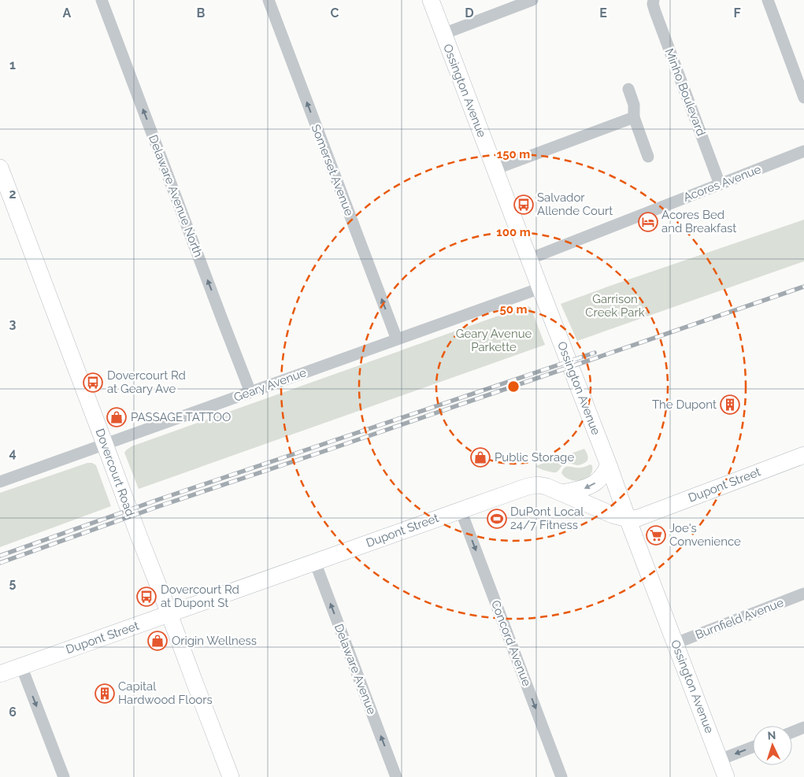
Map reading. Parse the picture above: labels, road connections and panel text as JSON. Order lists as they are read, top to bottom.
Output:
{
  "streets": {
    "street": [
      "Ossington Avenue",
      "Minho Boulevard",
      "Somerset Avenue",
      "Acores Avenue",
      "Delaware Avenue North",
      "Geary Avenue",
      "Dovercourt Road",
      "Dupont Street",
      "Burnfield Avenue",
      "Concord Avenue",
      "Delaware Avenue"
    ]
  },
  "crossings": [
    ["Ossington Avenue", "Acores Avenue"],
    ["Ossington Avenue", "Geary Avenue"],
    ["Ossington Avenue", "Dupont Street"],
    ["Ossington Avenue", "Burnfield Avenue"],
    ["Minho Boulevard", "Acores Avenue"],
    ["Somerset Avenue", "Geary Avenue"],
    ["Delaware Avenue North", "Geary Avenue"],
    ["Geary Avenue", "Dovercourt Road"],
    ["Dovercourt Road", "Dupont Street"],
    ["Dupont Street", "Concord Avenue"],
    ["Dupont Street", "Delaware Avenue"]
  ],
  "one_way": [
    "Somerset Avenue",
    "Delaware Avenue North",
    "Concord Avenue",
    "Delaware Avenue"
  ],
  "parks": ["Garrison Creek Park", "Geary Avenue Parkette"],
  "places": {
    "bus stop": ["Salvador Allende Court", "Dovercourt Rd at Geary Ave", "Dovercourt Rd at Dupont St"],
    "hotel": ["Acores Bed and Breakfast"],
    "building": ["The Dupont", "Capital Hardwood Floors"],
    "shop": ["PASSAGE TATTOO", "Public Storage", "Origin Wellness"],
    "sports": ["DuPont Local 24/7 Fitness"],
    "supermarket": ["Joe's Convenience"]
  },
  "north": "top",
  "grid": {
    "columns": [
      "A",
      "B",
      "C",
      "D",
      "E",
      "F"
    ],
    "rows": [
      "1",
      "2",
      "3",
      "4",
      "5",
      "6"
    ]
  },
  "rings": ["150 m", "100 m", "50 m"]
}
